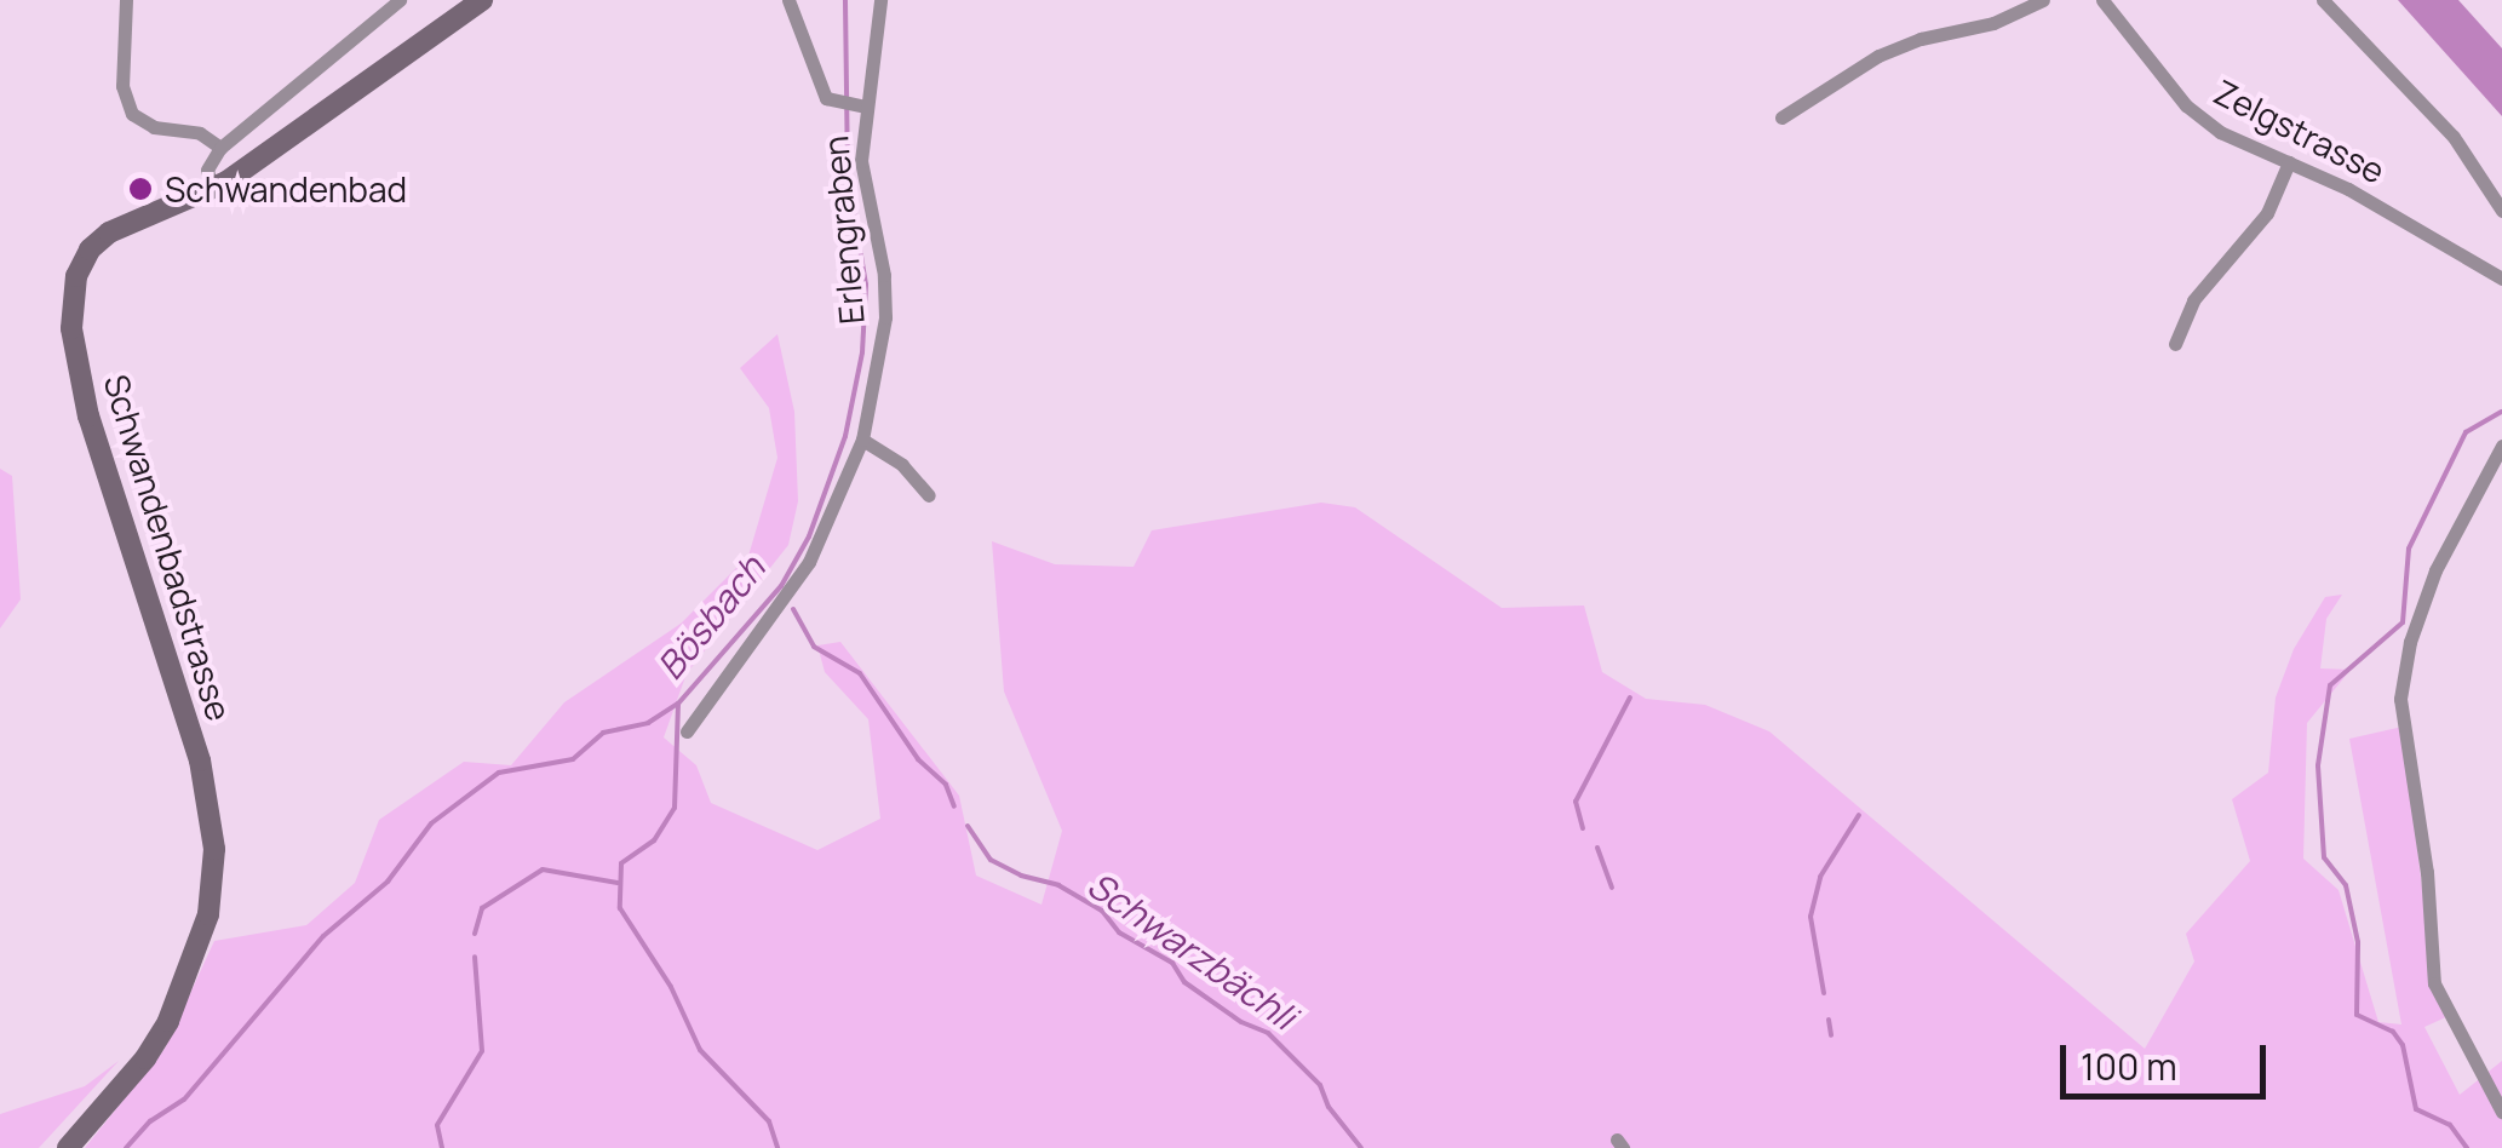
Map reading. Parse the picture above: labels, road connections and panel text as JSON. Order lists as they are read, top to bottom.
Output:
{
  "streets": {
    "street": ["Zelgstrasse", "Erlengraben", "Schwandenbadstrasse"]
  },
  "water": ["Bösbach", "Schwarzbächli"],
  "places": ["Schwandenbad"],
  "scale_bar": "100 m"
}
